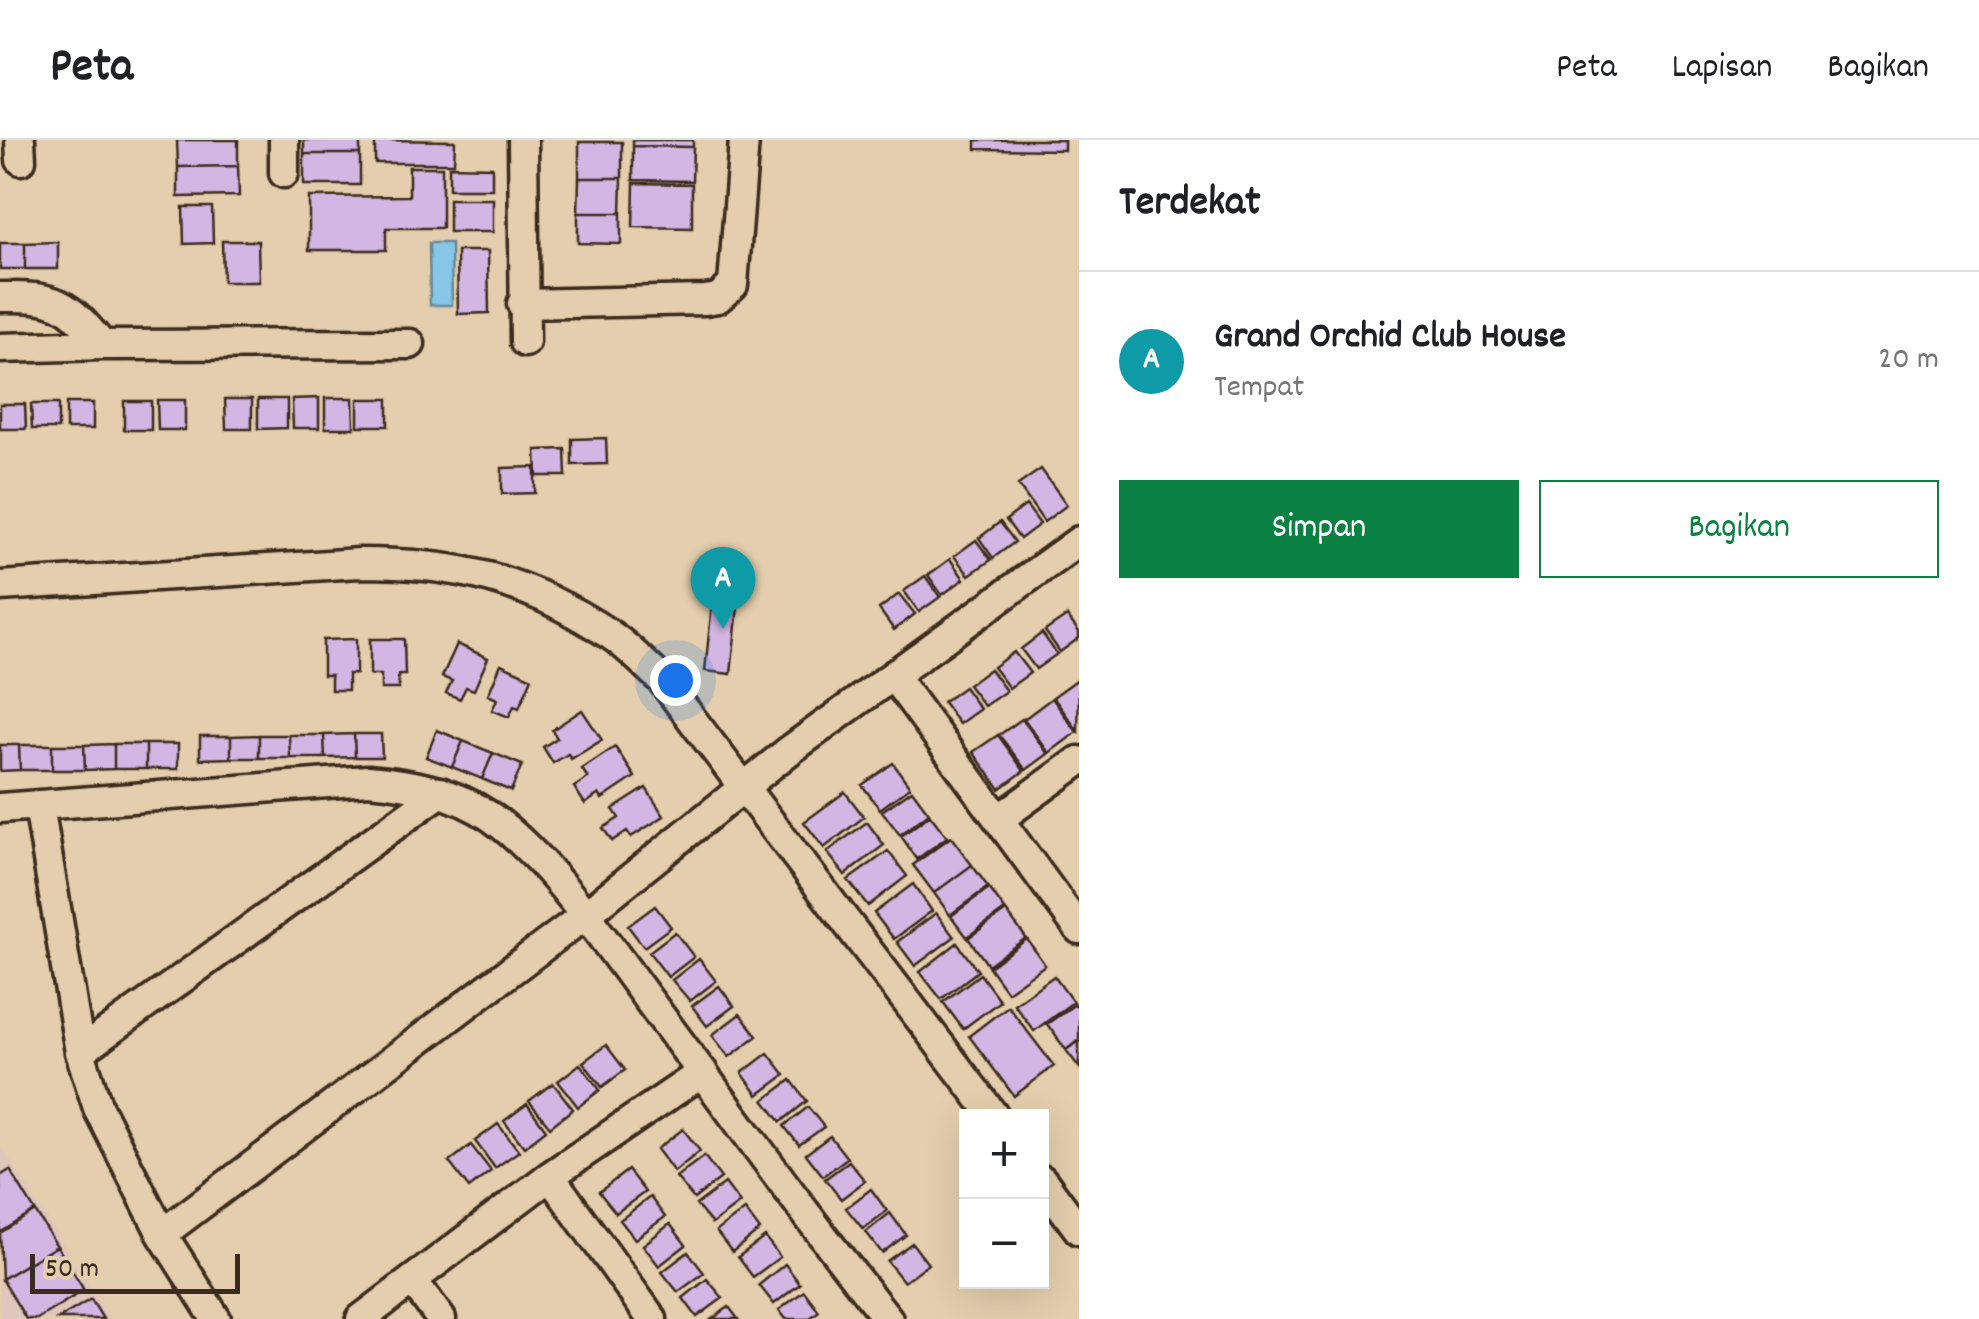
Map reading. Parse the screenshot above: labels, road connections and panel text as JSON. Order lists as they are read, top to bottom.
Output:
{
  "scale_bar": "50 m",
  "page": {
    "header": "Peta",
    "nav": ["Peta", "Lapisan", "Bagikan"],
    "heading": "Terdekat",
    "list": [
      {
        "mark": "A",
        "name": "Grand Orchid Club House",
        "note": "Tempat",
        "value": "20 m"
      }
    ],
    "buttons": ["Simpan", "Bagikan"],
    "pins": "A",
    "map_buttons": ["+", "−"],
    "scale": "50 m"
  }
}
